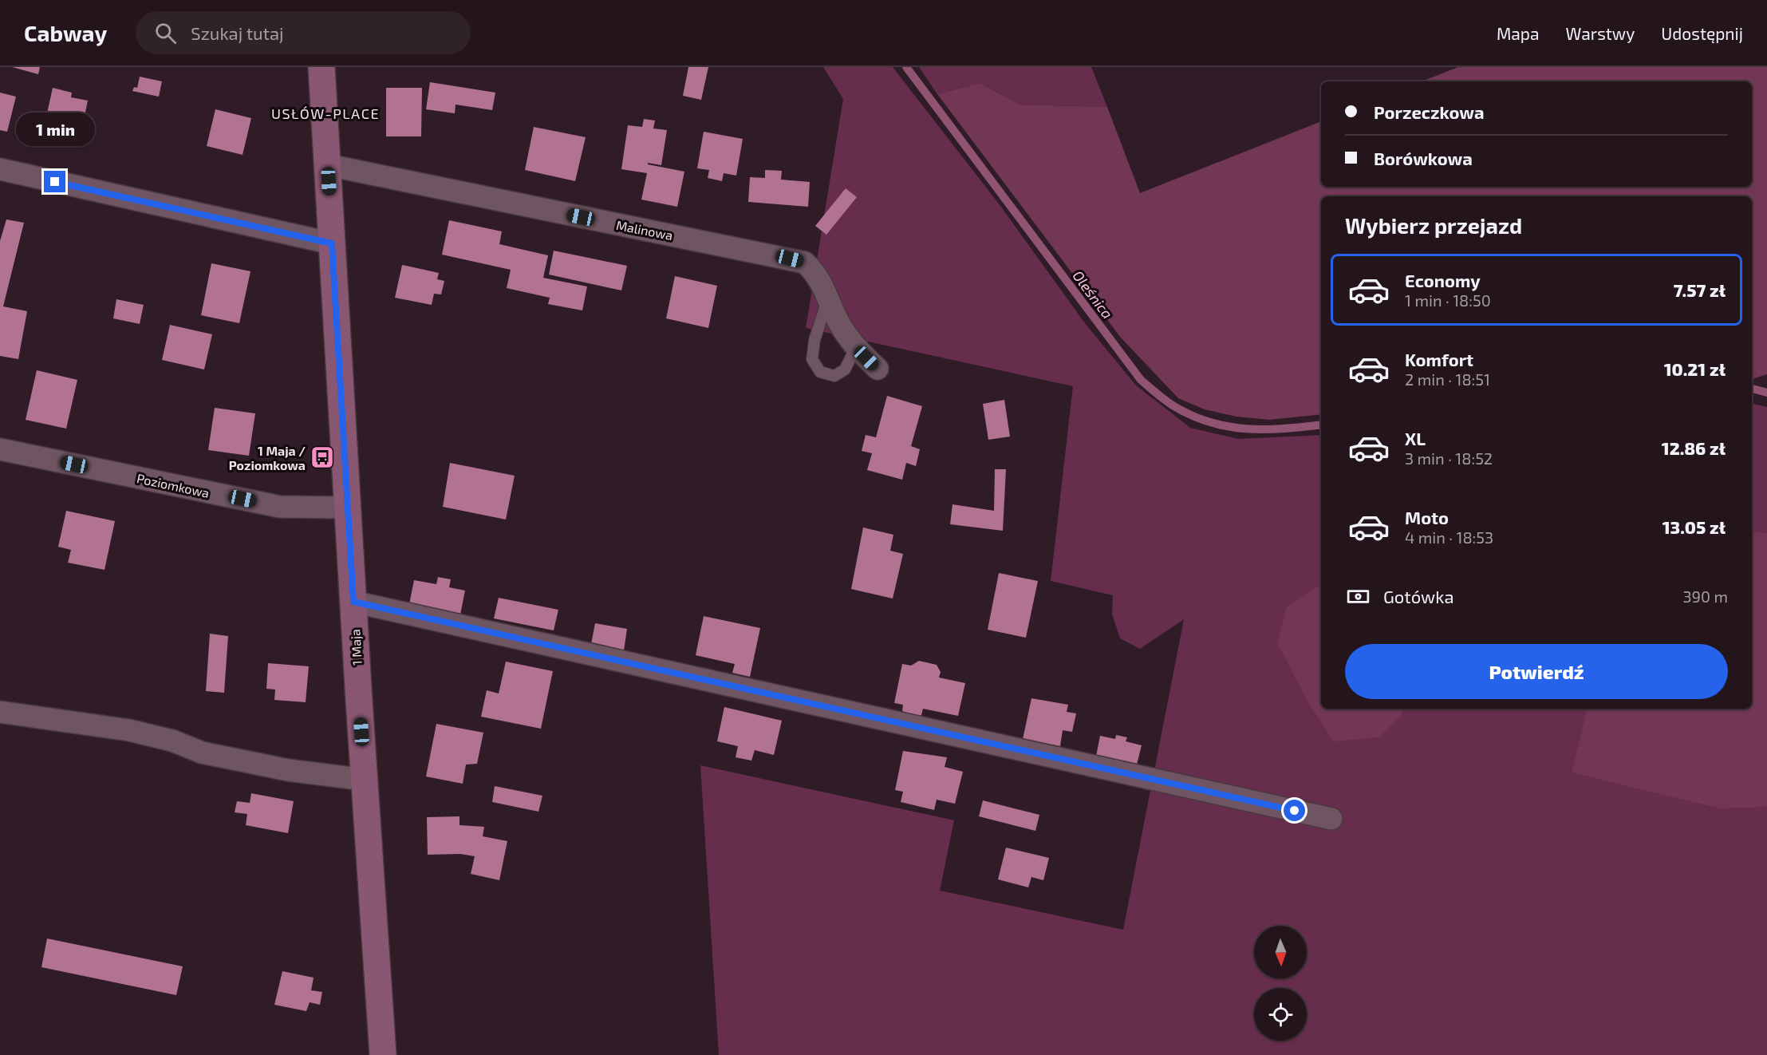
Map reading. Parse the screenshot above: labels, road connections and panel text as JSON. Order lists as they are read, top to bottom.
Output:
{
  "streets": {
    "street": ["Malinowa", "Poziomkowa", "1 Maja"]
  },
  "crossings": [
    ["Malinowa", "1 Maja"],
    ["Poziomkowa", "1 Maja"]
  ],
  "districts": ["USŁÓW-PLACE"],
  "water": ["Oleśnica"],
  "places": {
    "bus stop": ["1 Maja / Poziomkowa"]
  },
  "north": "bottom",
  "page": {
    "header": "Cabway",
    "search": "Szukaj tutaj",
    "nav": ["Mapa", "Warstwy", "Udostępnij"],
    "banner": ["Porzeczkowa", "Borówkowa"],
    "bubble": "1 min",
    "heading": "Wybierz przejazd",
    "list": [
      {
        "name": "Economy",
        "note": "1 min · 18:50",
        "value": "7.57 zł"
      },
      {
        "name": "Komfort",
        "note": "2 min · 18:51",
        "value": "10.21 zł"
      },
      {
        "name": "XL",
        "note": "3 min · 18:52",
        "value": "12.86 zł"
      },
      {
        "name": "Moto",
        "note": "4 min · 18:53",
        "value": "13.05 zł"
      }
    ],
    "pay": ["Gotówka", "390 m"],
    "buttons": "Potwierdź"
  }
}
